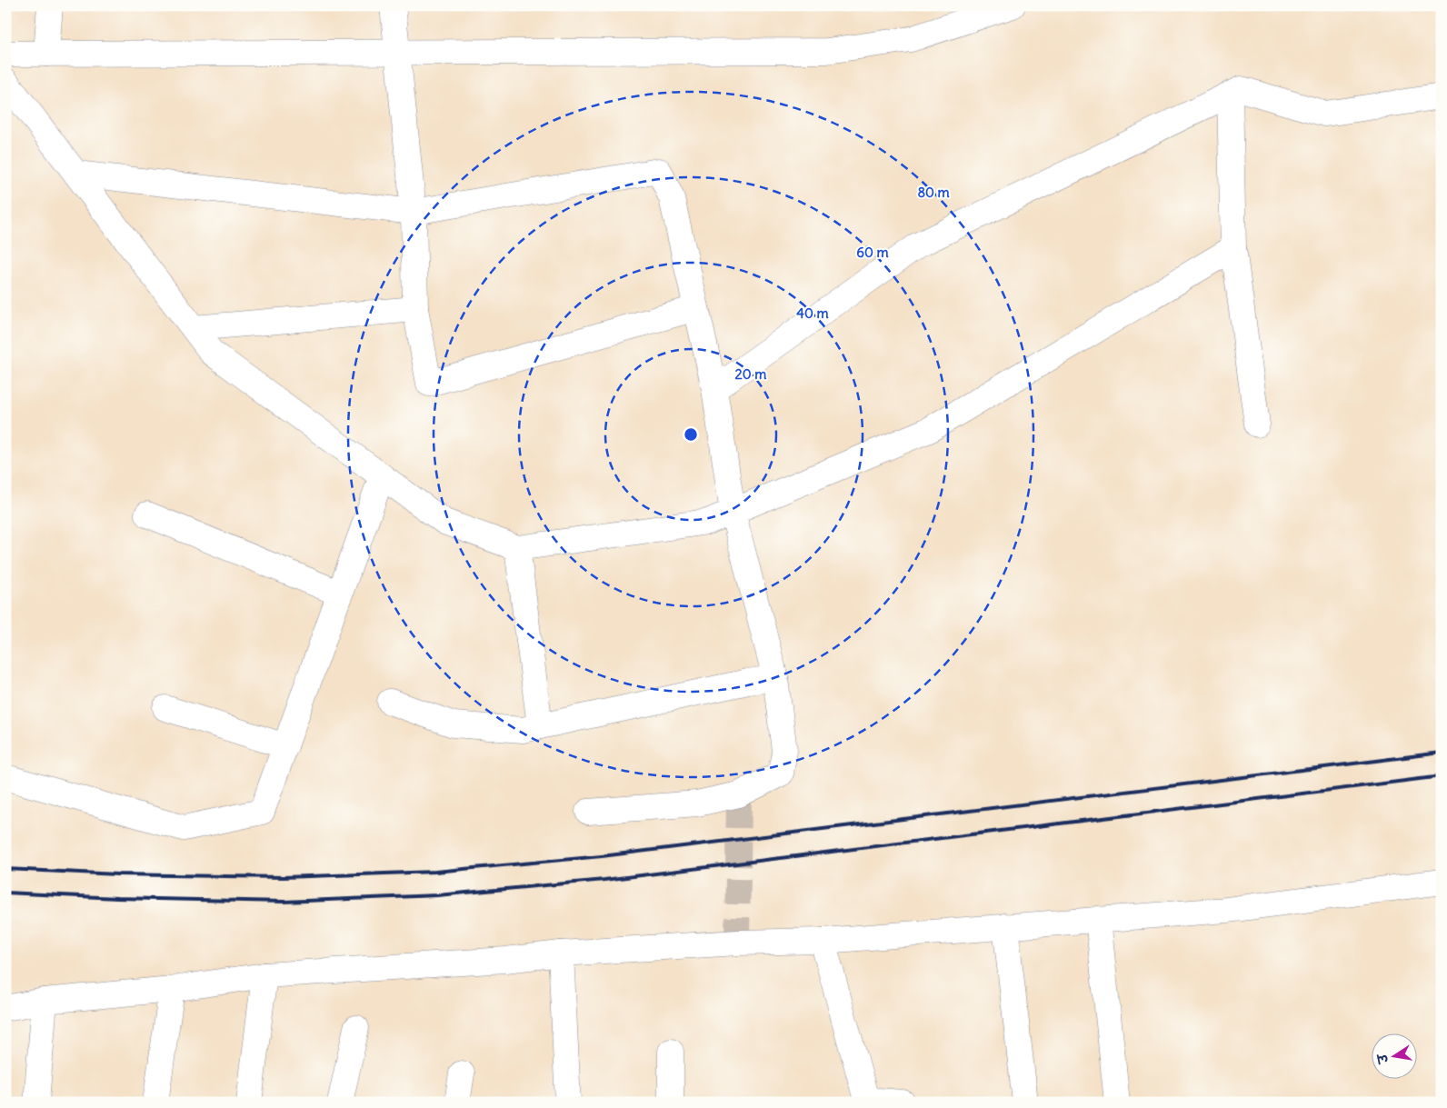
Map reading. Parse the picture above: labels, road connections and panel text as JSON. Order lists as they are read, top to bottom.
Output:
{
  "north": "left",
  "rings": [
    "80 m",
    "60 m",
    "40 m",
    "20 m"
  ]
}
